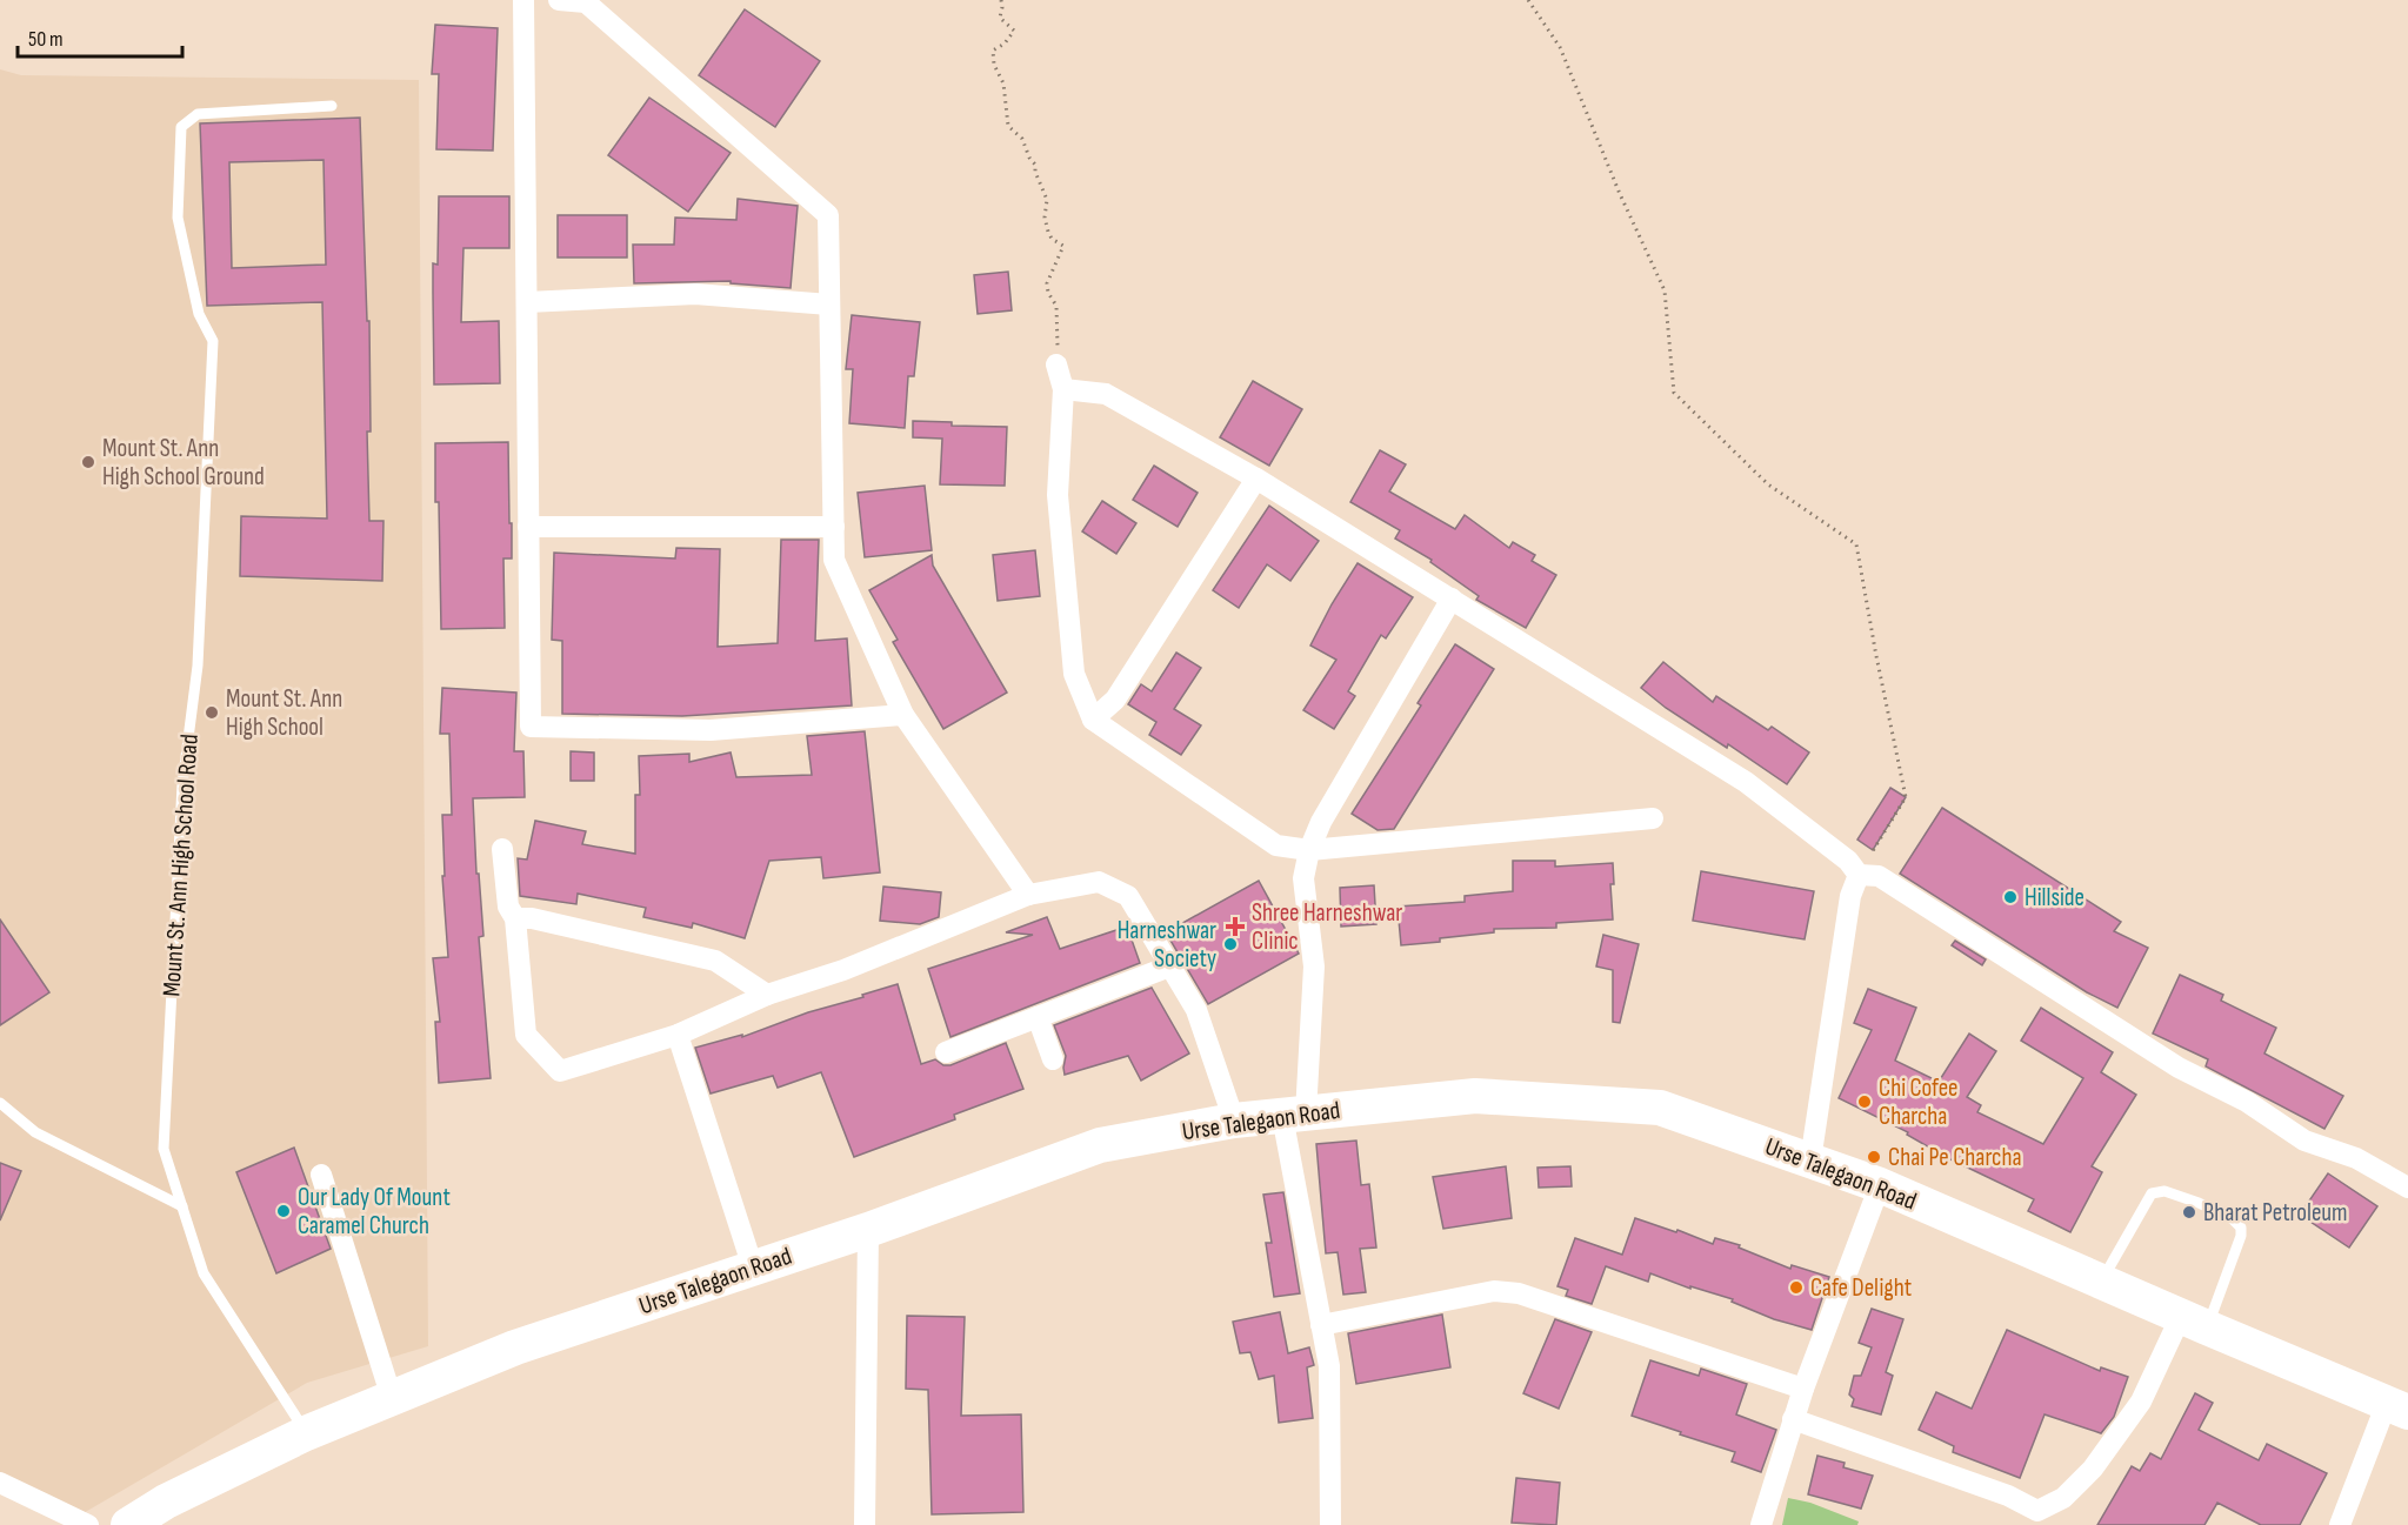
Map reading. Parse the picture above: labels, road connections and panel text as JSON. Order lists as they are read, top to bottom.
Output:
{
  "streets": {
    "highway": ["Urse Talegaon Road"],
    "lane": ["Mount St. Ann High School Road"]
  },
  "crossings": [
    ["Mount St. Ann High School Road", "Urse Talegaon Road"]
  ],
  "places": {
    "other": [
      "Mount St. Ann High School Ground",
      "Mount St. Ann High School",
      "Hillside",
      "Harneshwar Society",
      "Chi Cofee Charcha",
      "Chai Pe Charcha",
      "Our Lady Of Mount Caramel Church",
      "Bharat Petroleum",
      "Cafe Delight"
    ],
    "health": ["Shree Harneshwar Clinic"]
  },
  "scale_bar": "50 m"
}
